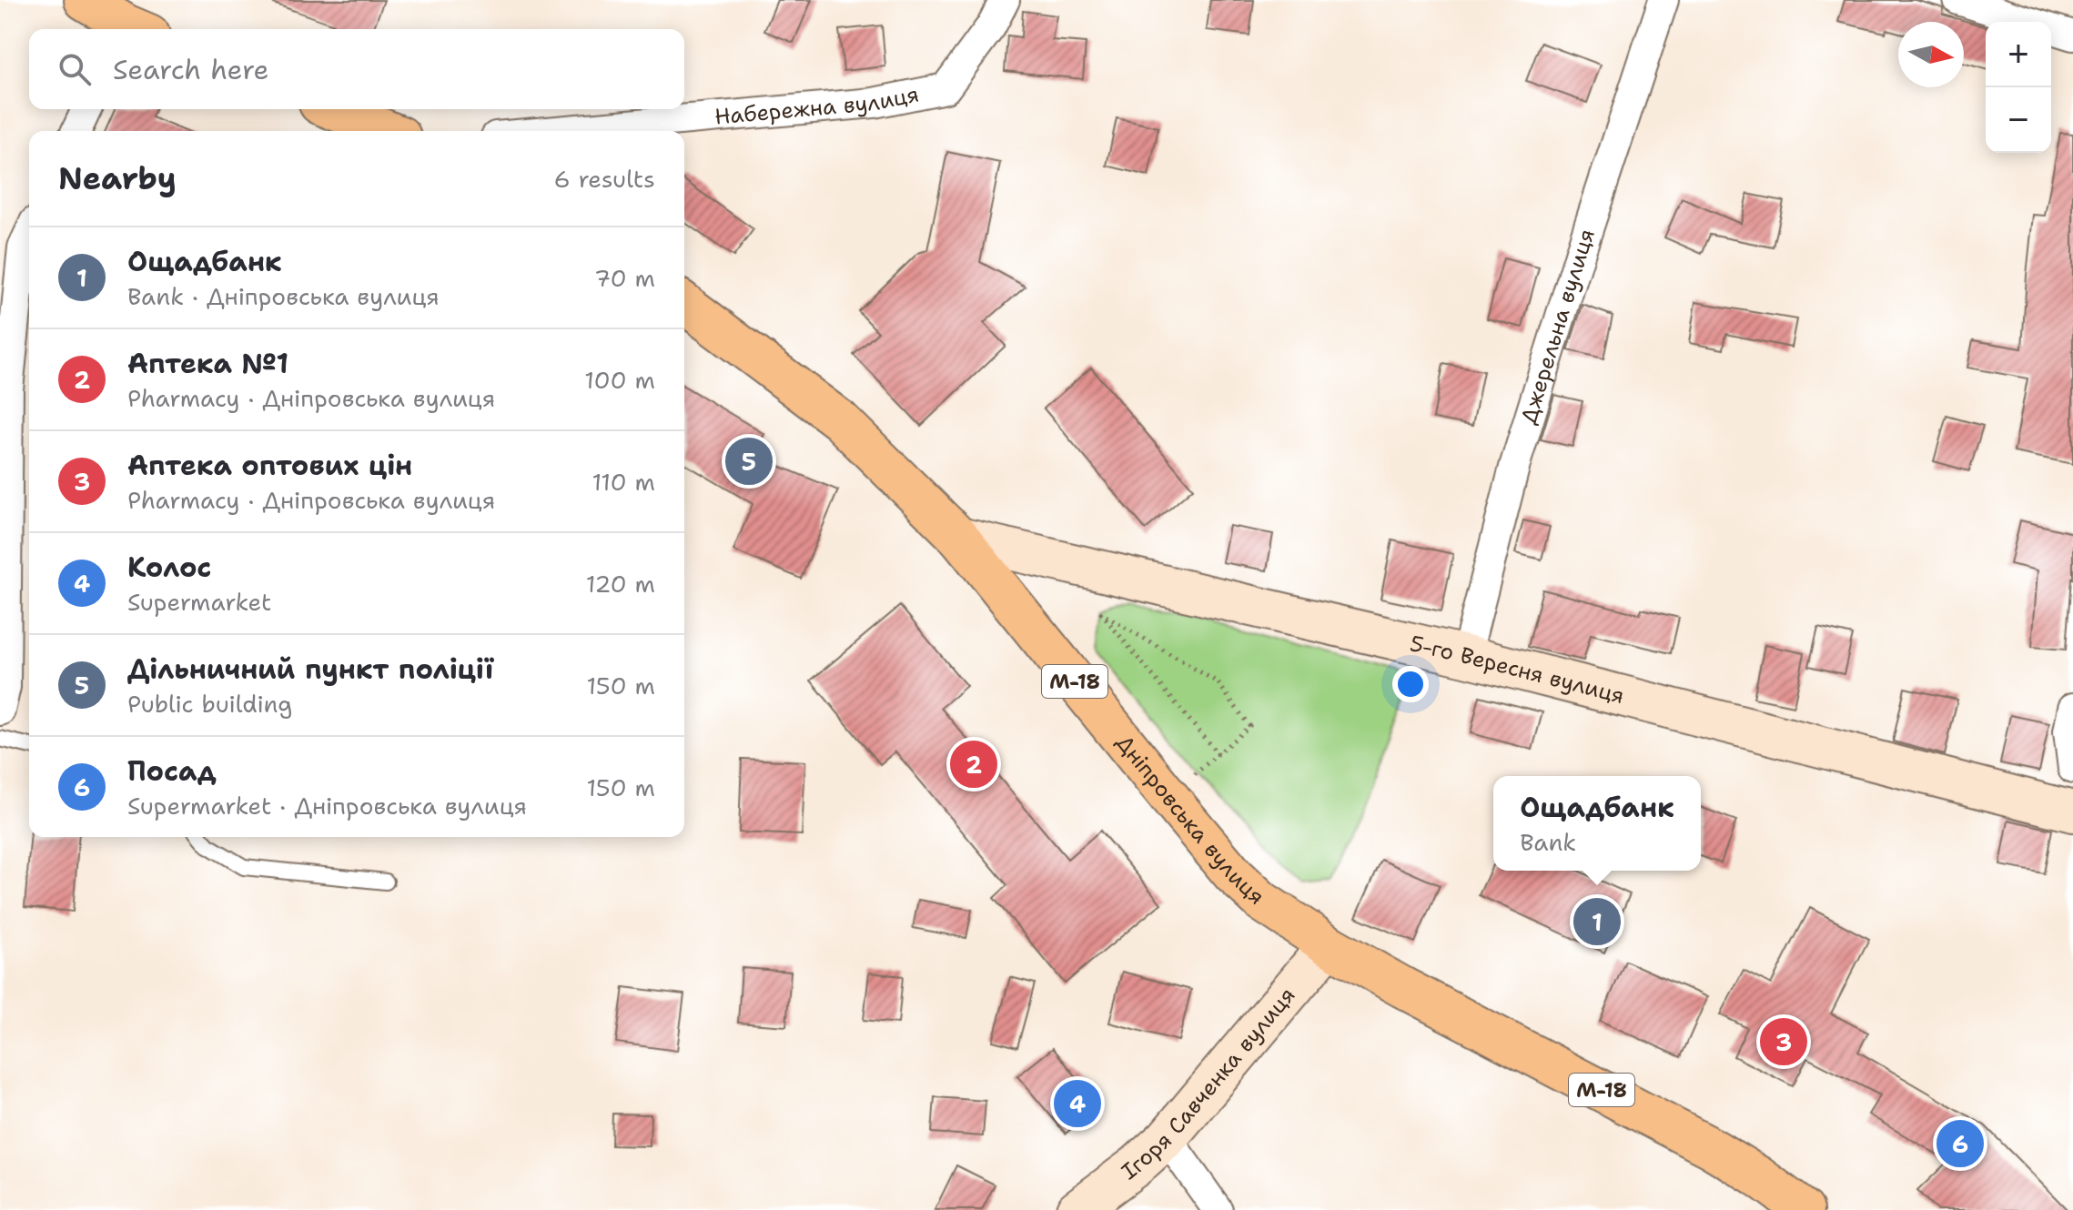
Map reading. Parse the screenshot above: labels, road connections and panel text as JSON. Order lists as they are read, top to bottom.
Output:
{
  "streets": {
    "highway": ["М-18", "Дніпровська вулиця"],
    "street": [
      "Набережна вулиця",
      "Джерельна вулиця",
      "5-го Вересня вулиця",
      "Ігоря Савченка вулиця"
    ]
  },
  "crossings": [
    ["Джерельна вулиця", "5-го Вересня вулиця"],
    ["5-го Вересня вулиця", "Дніпровська вулиця"],
    ["Дніпровська вулиця", "Ігоря Савченка вулиця"]
  ],
  "north": "right",
  "page": {
    "map_buttons": ["+", "−"],
    "search": "Search here",
    "heading": ["Nearby", "6 results"],
    "list": [
      {
        "mark": "1",
        "name": "Ощадбанк",
        "note": "Bank · Дніпровська вулиця",
        "value": "70 m"
      },
      {
        "mark": "2",
        "name": "Аптека №1",
        "note": "Pharmacy · Дніпровська вулиця",
        "value": "100 m"
      },
      {
        "mark": "3",
        "name": "Аптека оптових цін",
        "note": "Pharmacy · Дніпровська вулиця",
        "value": "110 m"
      },
      {
        "mark": "4",
        "name": "Колос",
        "note": "Supermarket",
        "value": "120 m"
      },
      {
        "mark": "5",
        "name": "Дільничний пункт поліції",
        "note": "Public building",
        "value": "150 m"
      },
      {
        "mark": "6",
        "name": "Посад",
        "note": "Supermarket · Дніпровська вулиця",
        "value": "150 m"
      }
    ],
    "pins": [
      "5",
      "2",
      "1",
      "3",
      "4",
      "6"
    ],
    "popup": ["Ощадбанк", "Bank"]
  }
}
